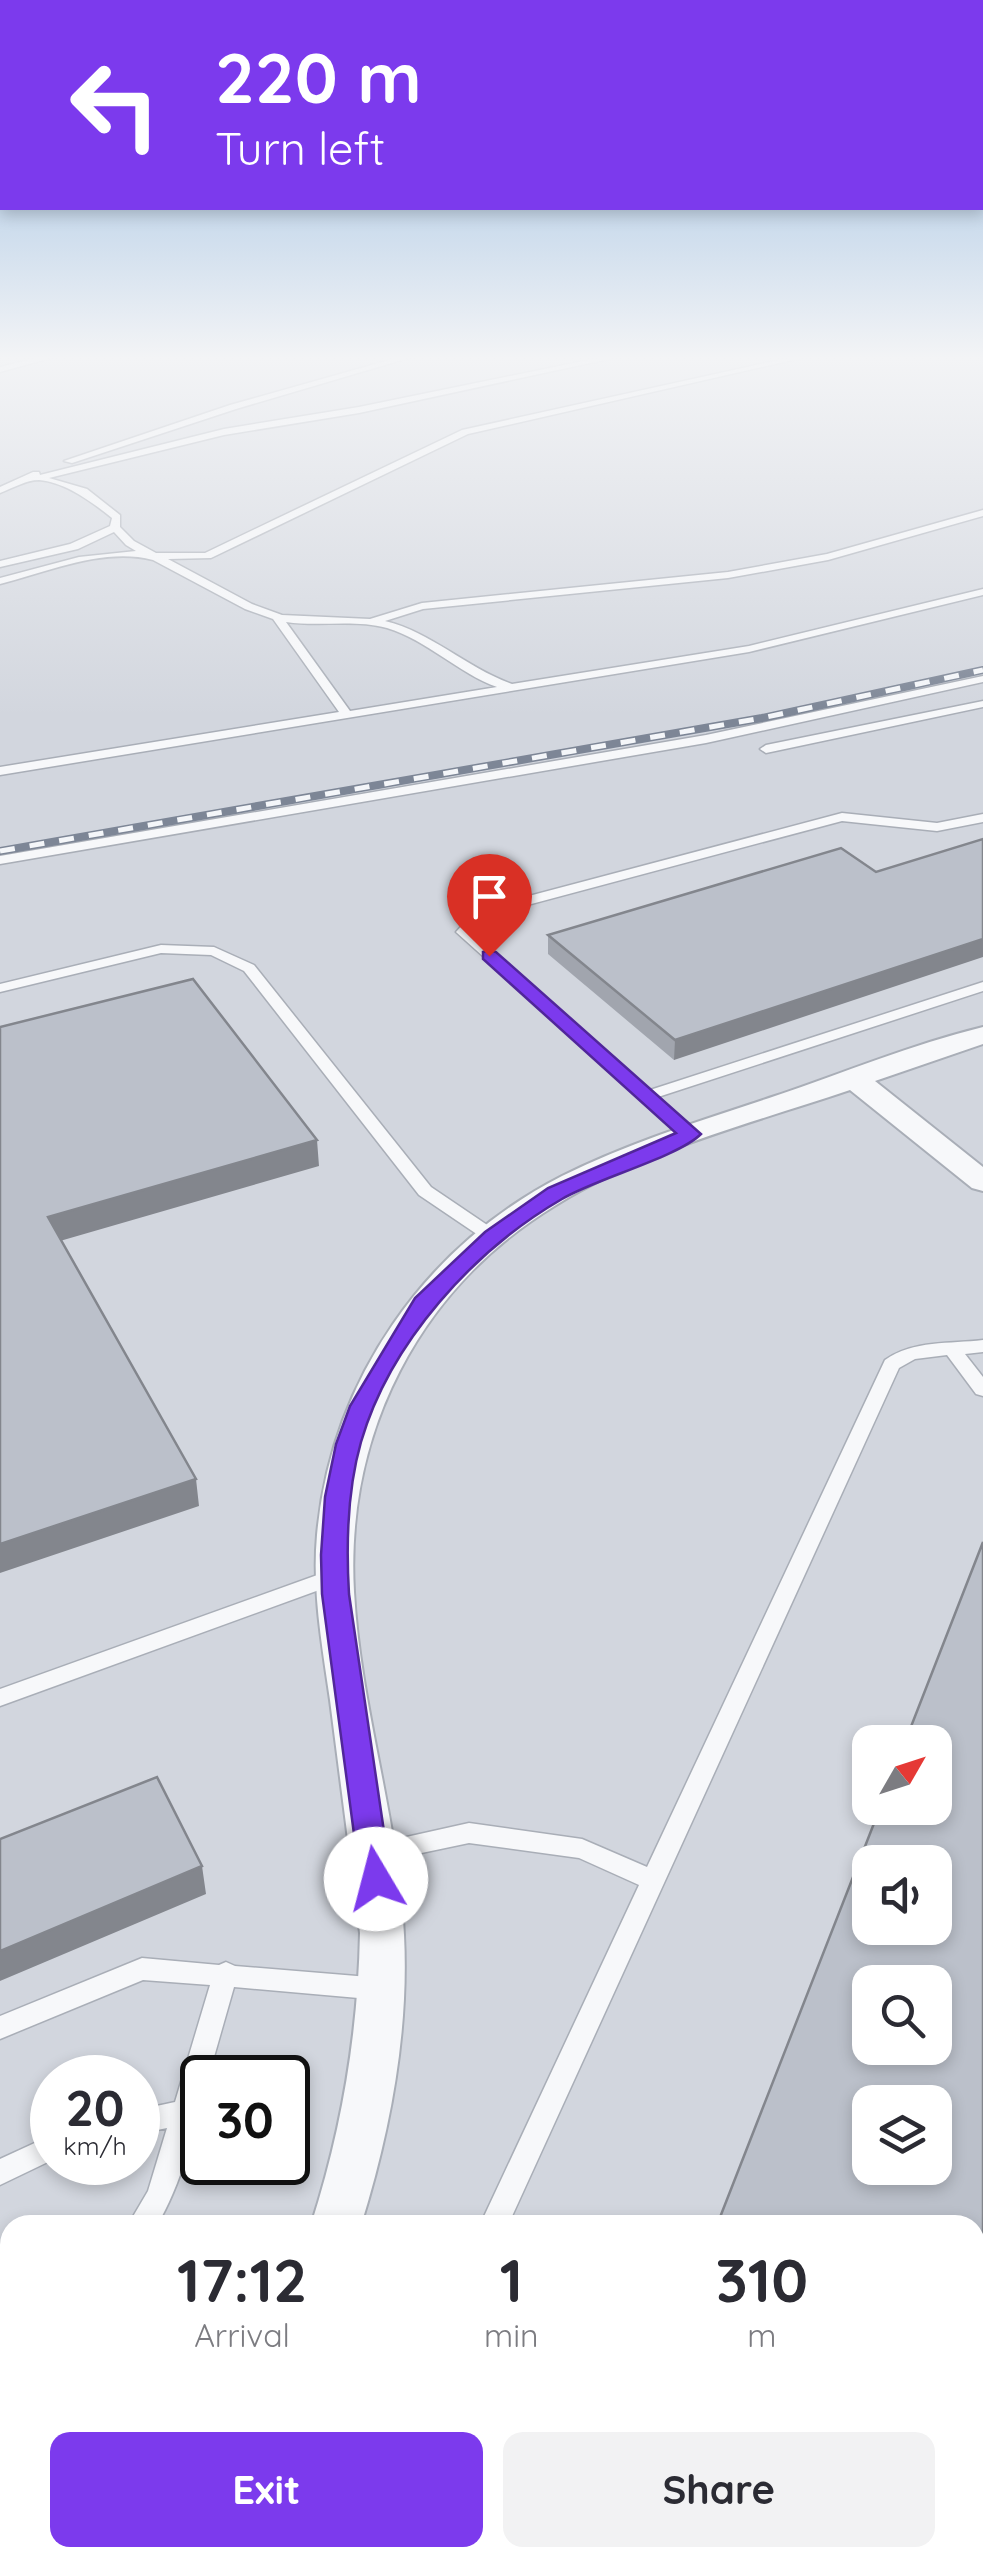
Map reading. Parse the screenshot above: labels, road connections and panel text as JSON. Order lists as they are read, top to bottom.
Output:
{
  "north": "top right",
  "page": {
    "turn": ["220 m", "Turn left"],
    "speed": "20 km/h",
    "limit": "30",
    "eta": [
      "17:12",
      "Arrival",
      "1",
      "min",
      "310",
      "m"
    ],
    "buttons": ["Exit", "Share"]
  }
}
